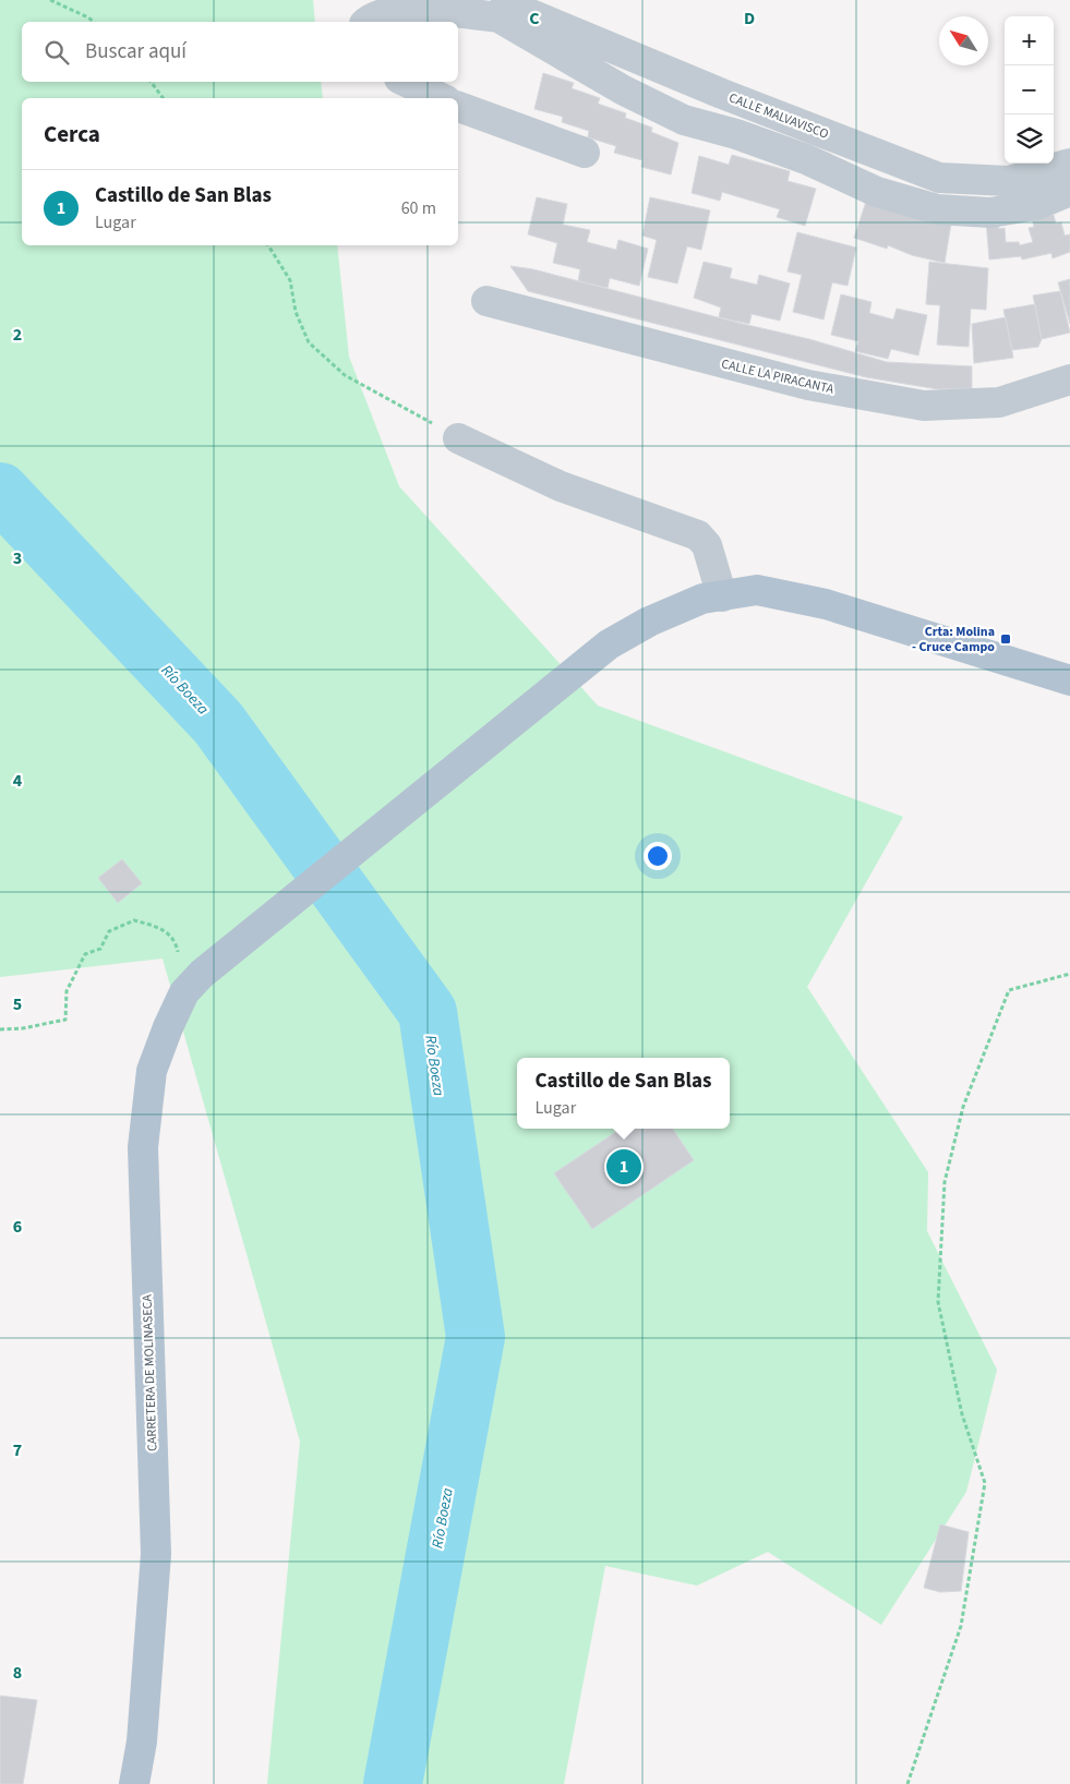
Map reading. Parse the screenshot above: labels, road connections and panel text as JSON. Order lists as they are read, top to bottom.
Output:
{
  "streets": {
    "main road": ["CARRETERA DE MOLINASECA"],
    "street": ["CALLE MALVAVISCO", "CALLE LA PIRACANTA"]
  },
  "water": ["Río Boeza"],
  "places": {
    "transit": ["Crta: Molina - Cruce Campo"]
  },
  "north": "top left",
  "page": {
    "map_buttons": ["+", "−"],
    "search": "Buscar aquí",
    "heading": "Cerca",
    "list": [
      {
        "mark": "1",
        "name": "Castillo de San Blas",
        "note": "Lugar",
        "value": "60 m"
      }
    ],
    "popup": ["Castillo de San Blas", "Lugar"],
    "pins": "1"
  },
  "grid": {
    "columns": ["C", "D"],
    "rows": [
      "2",
      "3",
      "4",
      "5",
      "6",
      "7",
      "8"
    ]
  }
}
